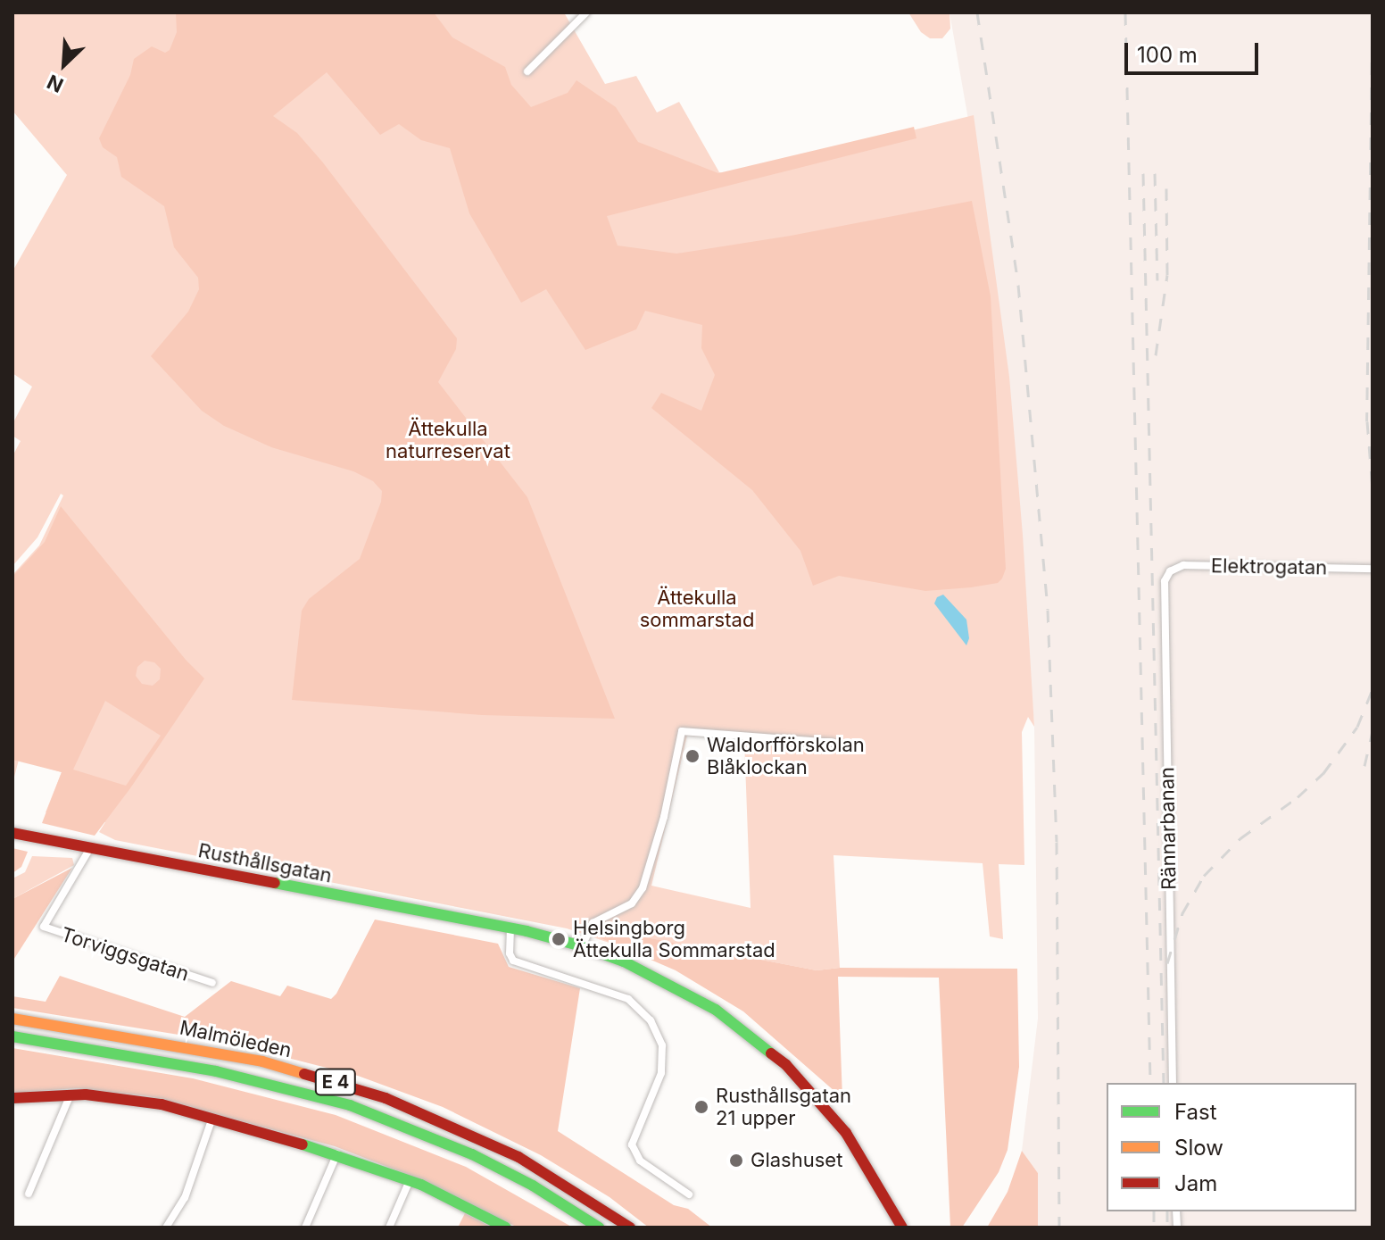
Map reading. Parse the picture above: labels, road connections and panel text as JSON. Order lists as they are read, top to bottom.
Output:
{
  "streets": {
    "main road": ["Rusthållsgatan", "Malmöleden", "E 4"],
    "street": ["Elektrogatan", "Rännarbanan", "Torviggsgatan"]
  },
  "crossings": [
    ["Elektrogatan", "Rännarbanan"],
    ["Rusthållsgatan", "Torviggsgatan"]
  ],
  "parks": ["Ättekulla naturreservat", "Ättekulla sommarstad"],
  "places": [
    "Waldorfförskolan Blåklockan",
    "Helsingborg Ättekulla Sommarstad",
    "Rusthållsgatan 21 upper",
    "Glashuset"
  ],
  "legend": ["Fast", "Slow", "Jam"],
  "scale_bar": "100 m",
  "north": "bottom left"
}
